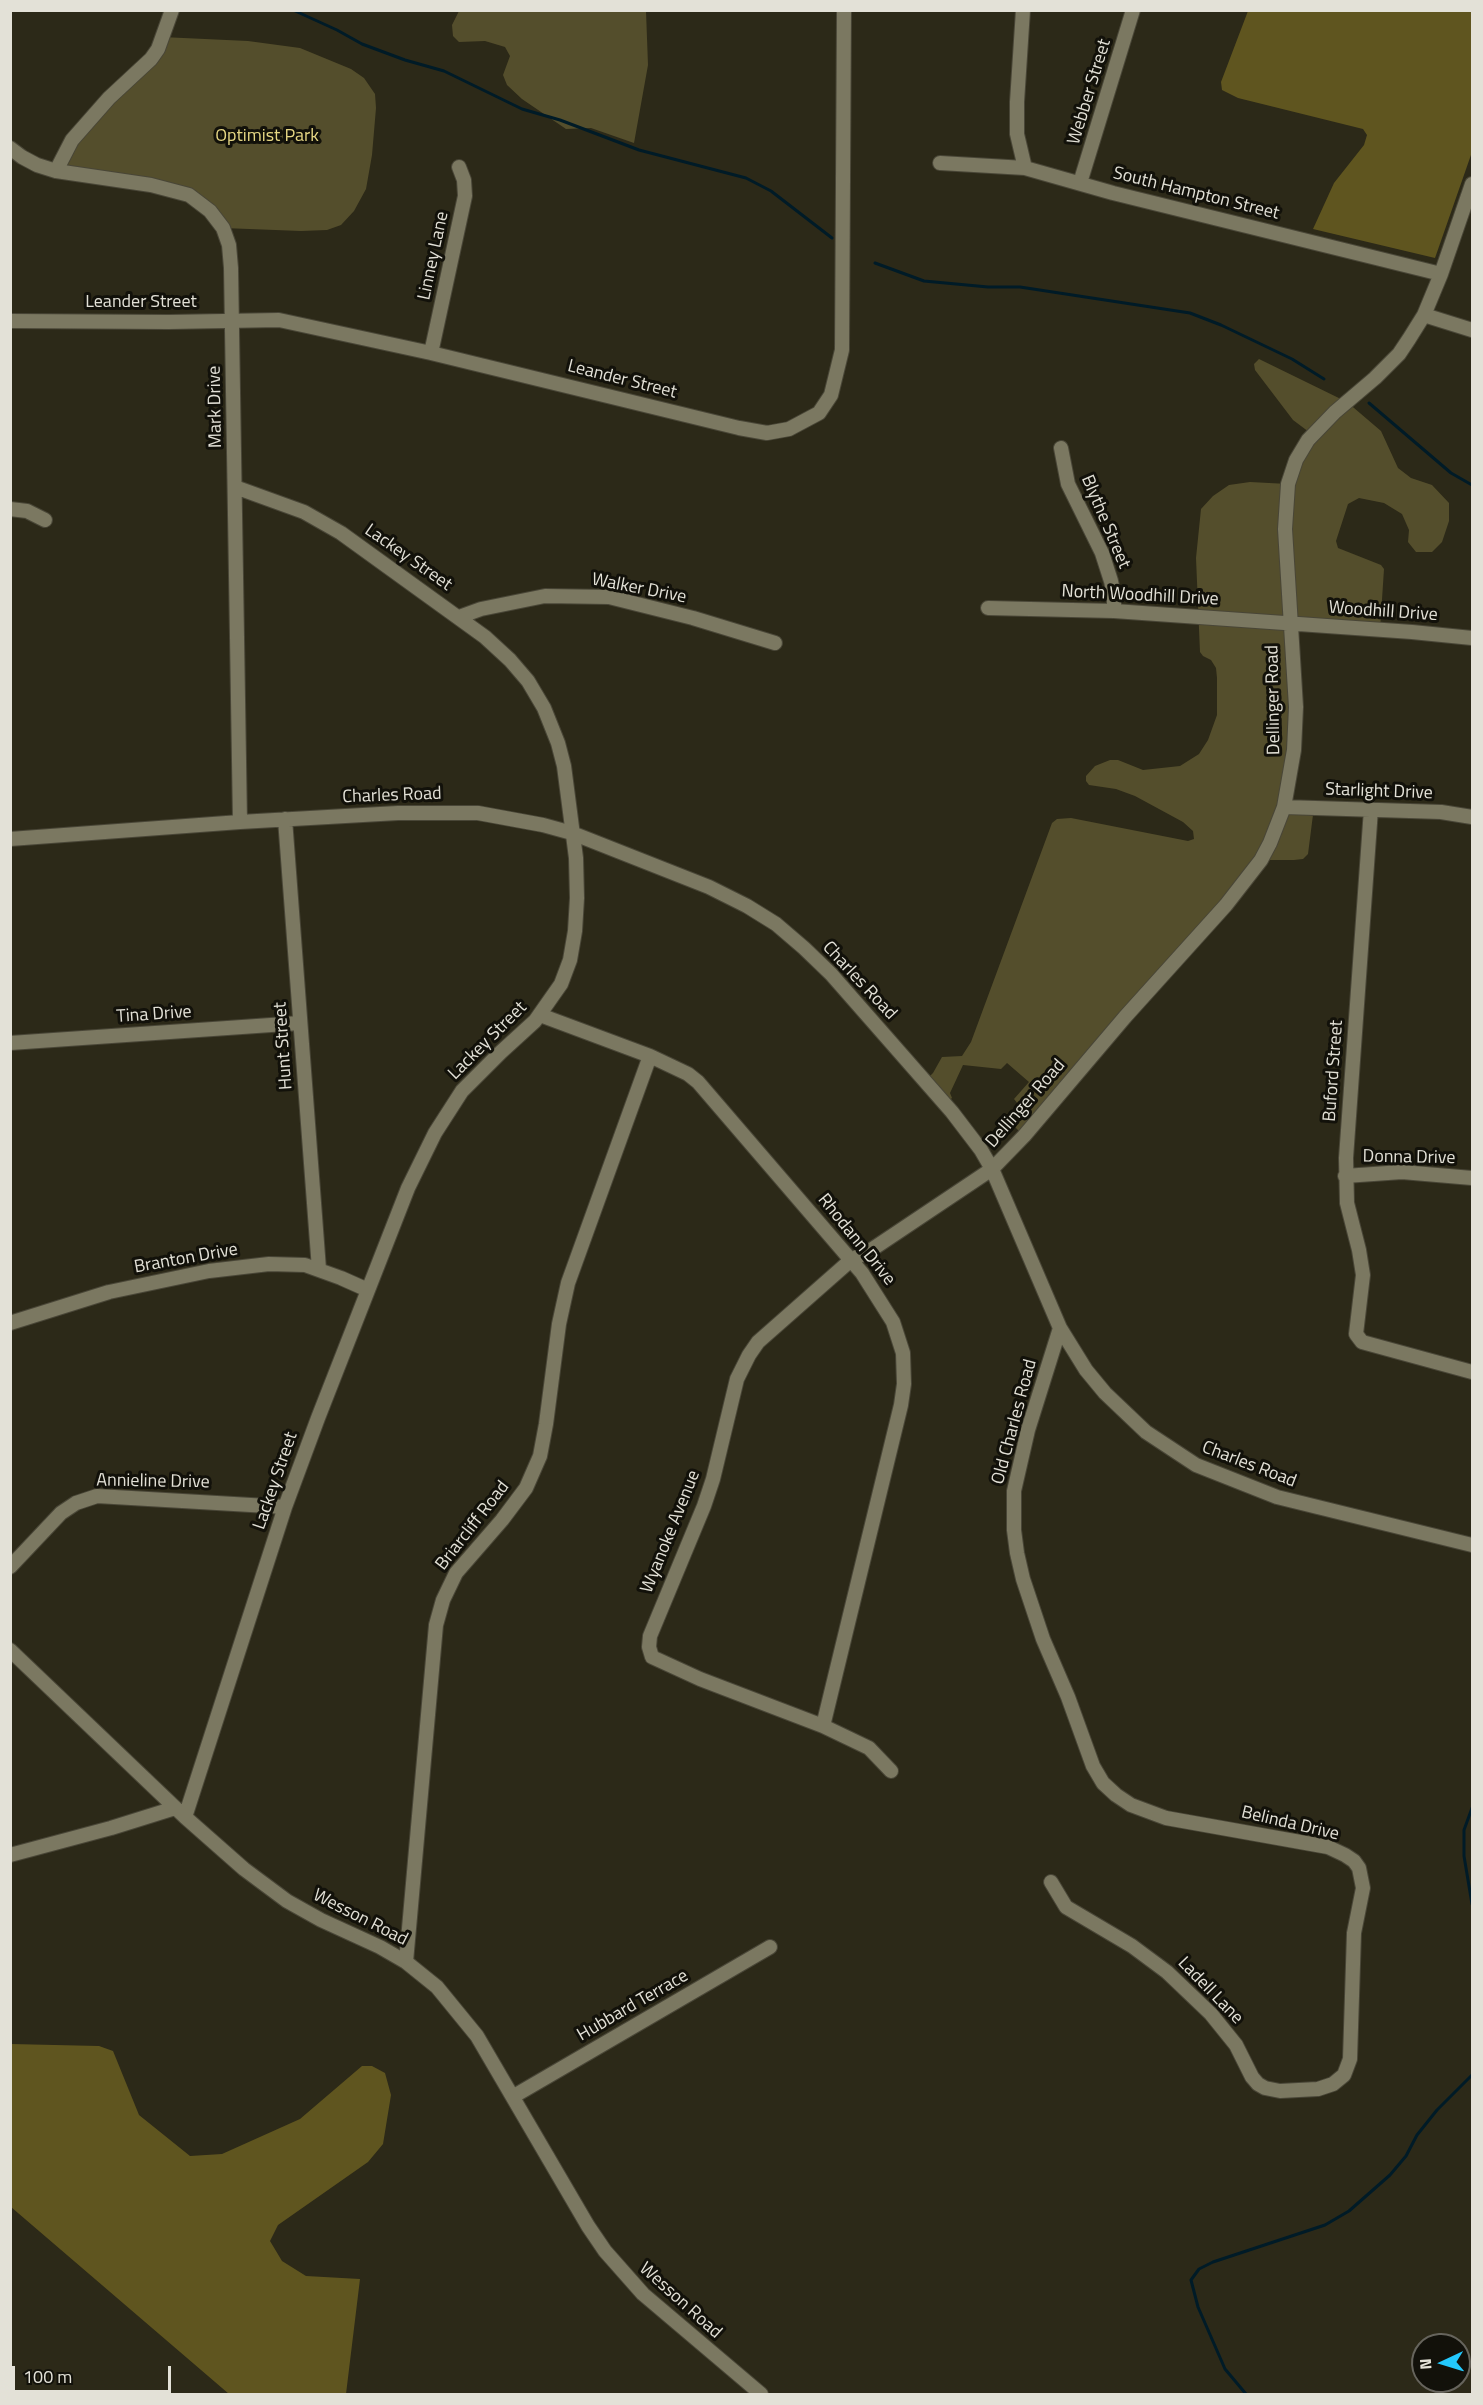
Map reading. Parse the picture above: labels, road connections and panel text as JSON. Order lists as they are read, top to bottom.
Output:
{
  "streets": {
    "street": [
      "Webber Street",
      "South Hampton Street",
      "Linney Lane",
      "Leander Street",
      "Mark Drive",
      "Blythe Street",
      "Lackey Street",
      "Walker Drive",
      "North Woodhill Drive",
      "Woodhill Drive",
      "Dellinger Road",
      "Starlight Drive",
      "Charles Road",
      "Tina Drive",
      "Hunt Street",
      "Buford Street",
      "Donna Drive",
      "Rhodann Drive",
      "Branton Drive",
      "Old Charles Road",
      "Annieline Drive",
      "Briarcliff Road",
      "Wyanoke Avenue",
      "Belinda Drive",
      "Wesson Road",
      "Ladell Lane",
      "Hubbard Terrace"
    ]
  },
  "crossings": [
    ["Webber Street", "South Hampton Street"],
    ["South Hampton Street", "Dellinger Road"],
    ["Linney Lane", "Leander Street"],
    ["Leander Street", "Mark Drive"],
    ["Mark Drive", "Lackey Street"],
    ["Mark Drive", "Charles Road"],
    ["Blythe Street", "North Woodhill Drive"],
    ["Lackey Street", "Walker Drive"],
    ["Lackey Street", "Charles Road"],
    ["Lackey Street", "Rhodann Drive"],
    ["Lackey Street", "Branton Drive"],
    ["Lackey Street", "Annieline Drive"],
    ["Lackey Street", "Wesson Road"],
    ["North Woodhill Drive", "Woodhill Drive"],
    ["North Woodhill Drive", "Dellinger Road"],
    ["Woodhill Drive", "Dellinger Road"],
    ["Dellinger Road", "Starlight Drive"],
    ["Dellinger Road", "Charles Road"],
    ["Dellinger Road", "Wyanoke Avenue"],
    ["Starlight Drive", "Buford Street"],
    ["Charles Road", "Hunt Street"],
    ["Charles Road", "Old Charles Road"],
    ["Charles Road", "Wyanoke Avenue"],
    ["Tina Drive", "Hunt Street"],
    ["Hunt Street", "Branton Drive"],
    ["Buford Street", "Donna Drive"],
    ["Rhodann Drive", "Briarcliff Road"],
    ["Rhodann Drive", "Wyanoke Avenue"],
    ["Old Charles Road", "Belinda Drive"],
    ["Briarcliff Road", "Wesson Road"],
    ["Belinda Drive", "Ladell Lane"],
    ["Wesson Road", "Hubbard Terrace"]
  ],
  "parks": ["Optimist Park"],
  "scale_bar": "100 m",
  "north": "left"
}
